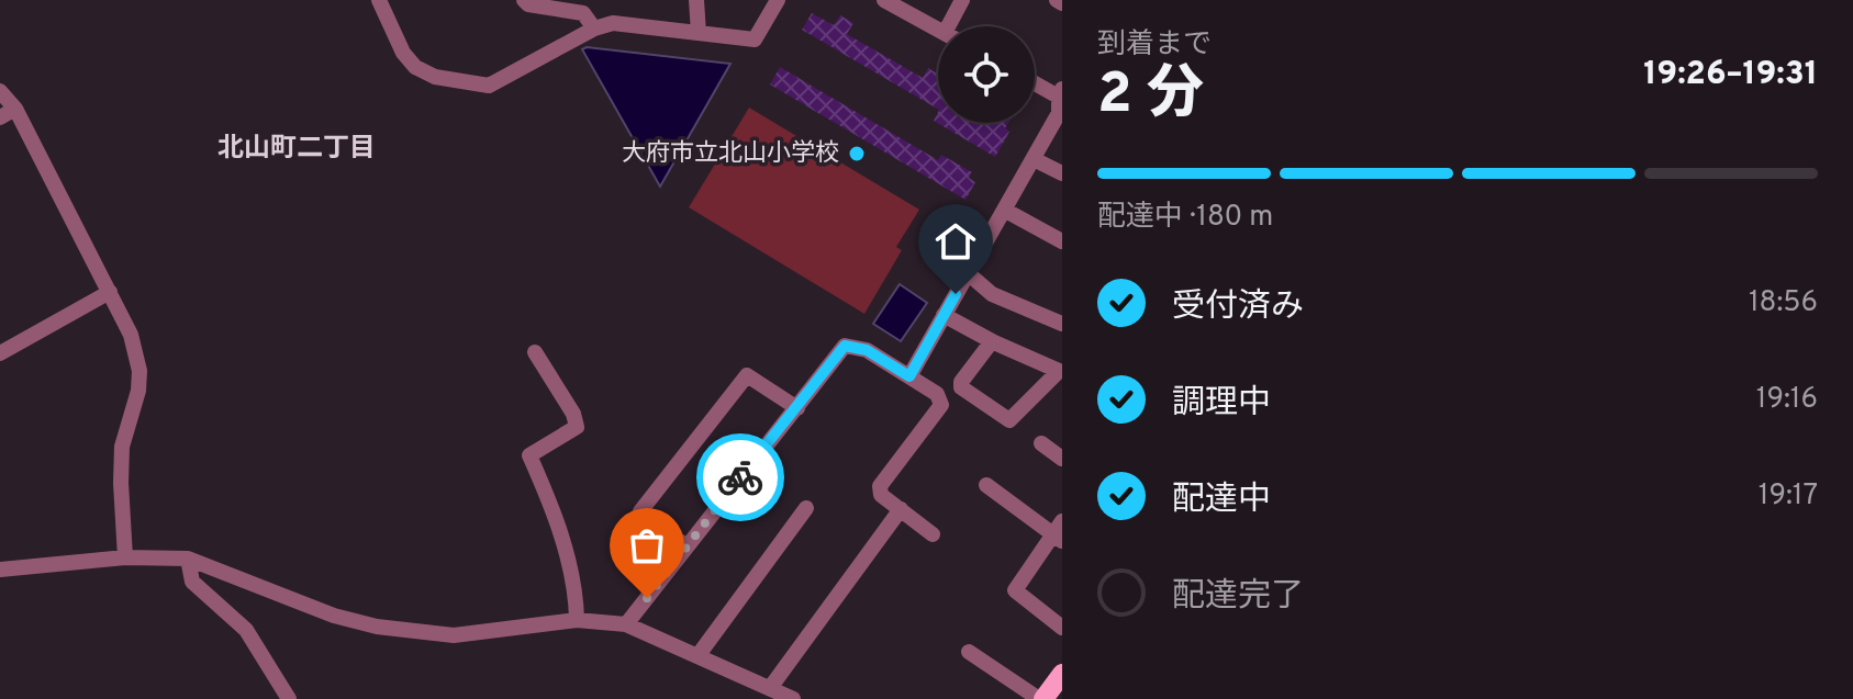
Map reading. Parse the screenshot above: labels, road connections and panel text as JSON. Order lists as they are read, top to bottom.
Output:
{
  "districts": ["北山町二丁目"],
  "places": ["大府市立北山小学校"],
  "page": {
    "heading": ["2 分", "到着まで", "19:26–19:31"],
    "bar": "配達中 · 180 m",
    "list": [
      ["受付済み", "18:56"],
      ["調理中", "19:16"],
      ["配達中", "19:17"],
      "配達完了"
    ]
  }
}
